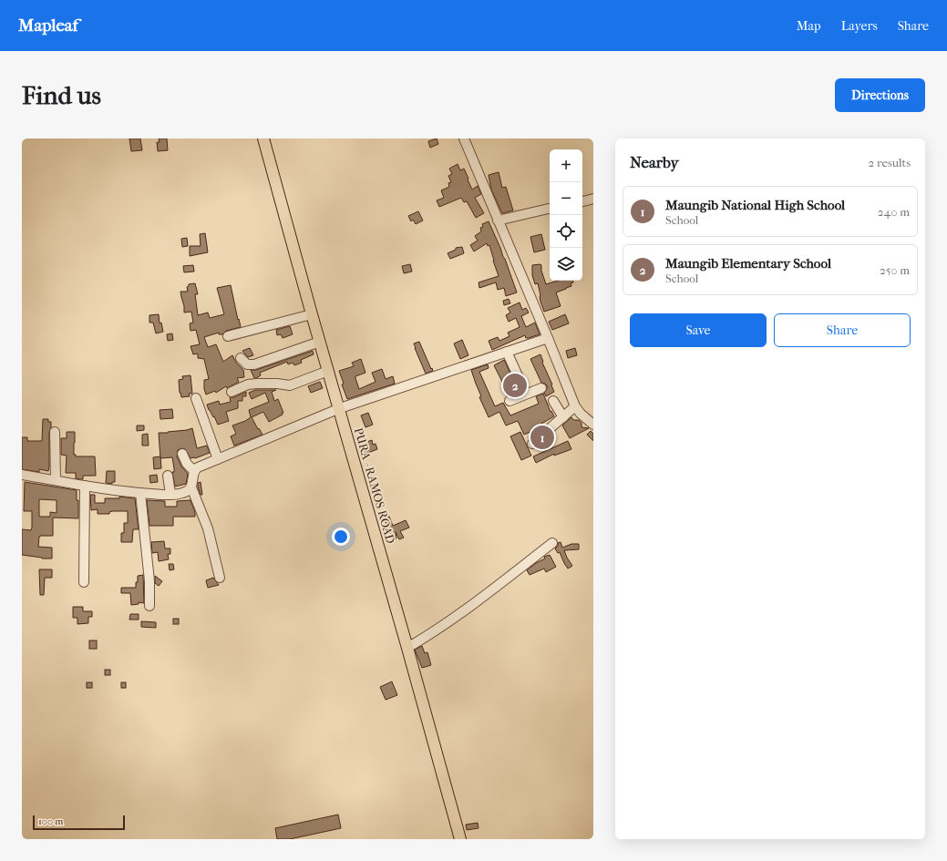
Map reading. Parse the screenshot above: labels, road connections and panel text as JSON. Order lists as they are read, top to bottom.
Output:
{
  "streets": {
    "main road": ["PURA - RAMOS ROAD"]
  },
  "scale_bar": "100 m",
  "page": {
    "header": "Mapleaf",
    "nav": ["Map", "Layers", "Share"],
    "buttons": [
      "Directions",
      ["Save", "Share"]
    ],
    "title": "Find us",
    "heading": ["Nearby", "2 results"],
    "map_buttons": ["+", "−"],
    "list": [
      {
        "mark": "1",
        "name": "Maungib National High School",
        "note": "School",
        "value": "240 m"
      },
      {
        "mark": "2",
        "name": "Maungib Elementary School",
        "note": "School",
        "value": "250 m"
      }
    ],
    "pins": ["2", "1"],
    "scale": "100 m"
  }
}
